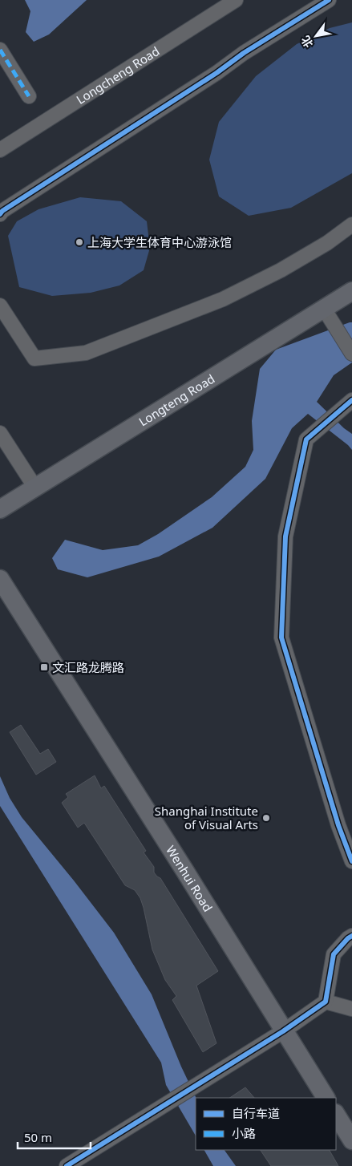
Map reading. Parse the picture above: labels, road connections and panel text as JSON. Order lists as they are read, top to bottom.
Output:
{
  "streets": {
    "main road": ["Longteng Road", "Wenhui Road"],
    "street": ["Longcheng Road"]
  },
  "places": {
    "other": ["上海大学生体育中心游泳馆", "Shanghai Institute of Visual Arts"],
    "transit": ["文汇路龙腾路"]
  },
  "legend": ["自行车道", "小路"],
  "scale_bar": "50 m",
  "north": "bottom left"
}
